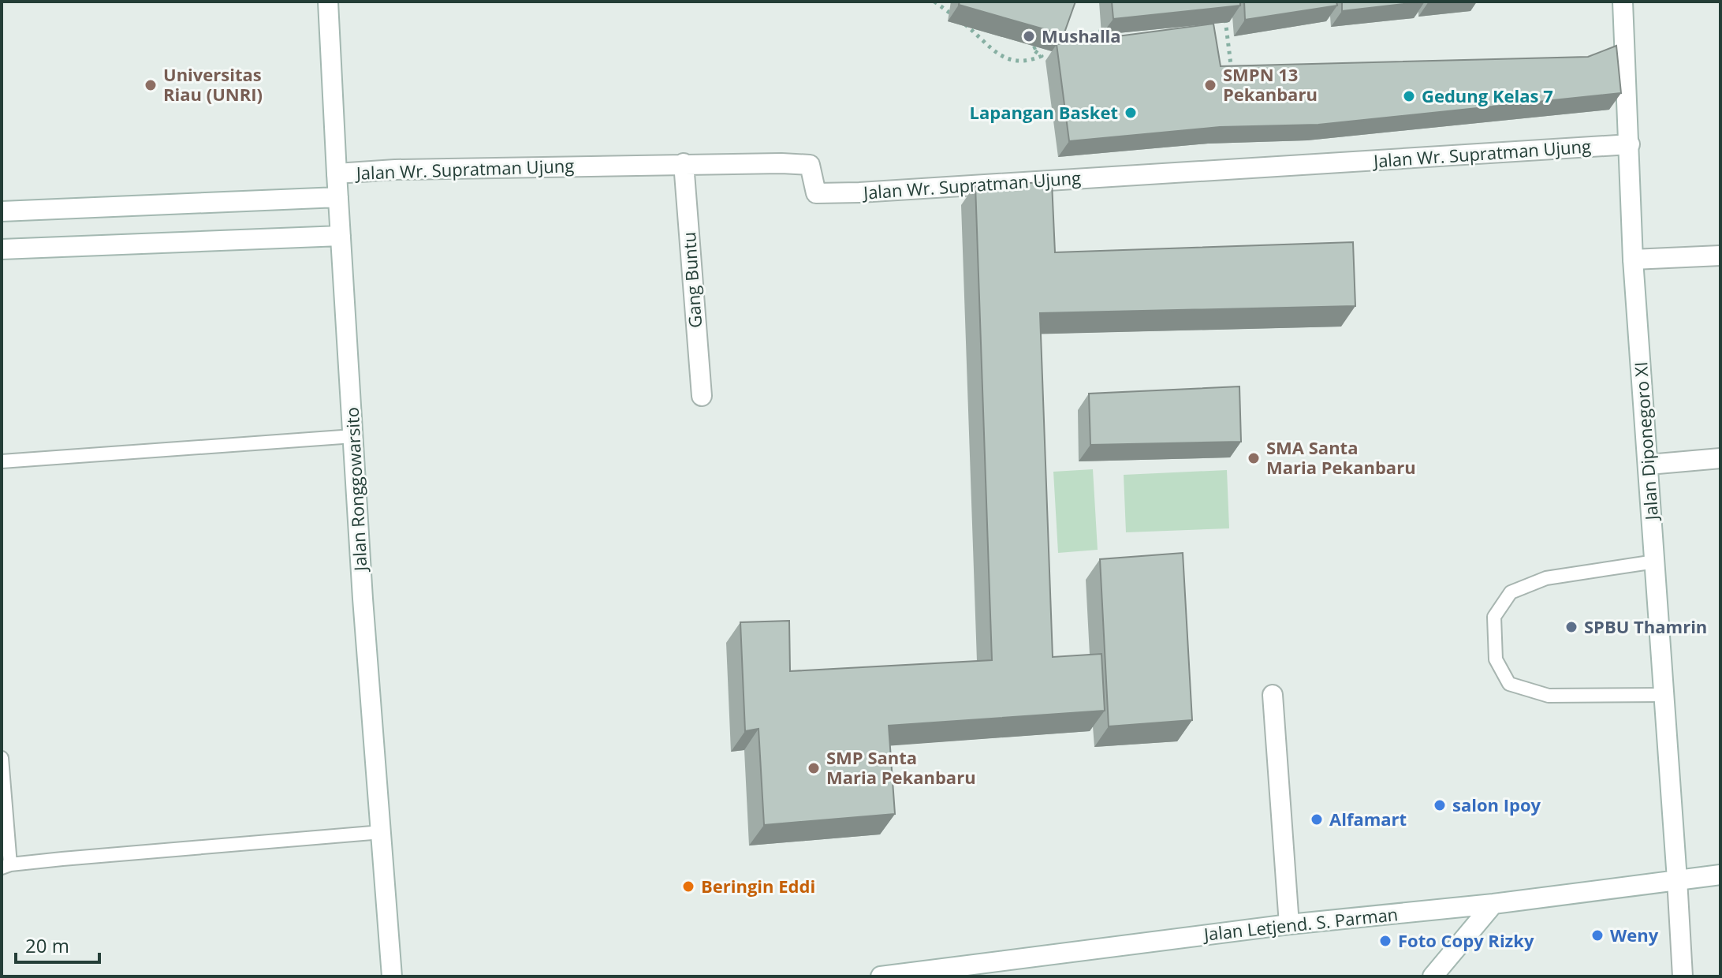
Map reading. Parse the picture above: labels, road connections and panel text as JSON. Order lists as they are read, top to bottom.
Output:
{
  "streets": {
    "street": [
      "Jalan Wr. Supratman Ujung",
      "Gang Buntu",
      "Jalan Diponegoro XI",
      "Jalan Ronggowarsito",
      "Jalan Letjend. S. Parman"
    ]
  },
  "crossings": [
    ["Jalan Wr. Supratman Ujung", "Gang Buntu"],
    ["Jalan Wr. Supratman Ujung", "Jalan Diponegoro XI"],
    ["Jalan Wr. Supratman Ujung", "Jalan Ronggowarsito"],
    ["Jalan Diponegoro XI", "Jalan Letjend. S. Parman"]
  ],
  "places": [
    "Mushalla",
    "Universitas Riau (UNRI)",
    "SMPN 13 Pekanbaru",
    "Gedung Kelas 7",
    "Lapangan Basket",
    "SMA Santa Maria Pekanbaru",
    "SPBU Thamrin",
    "SMP Santa Maria Pekanbaru",
    "salon Ipoy",
    "Alfamart",
    "Beringin Eddi",
    "Weny",
    "Foto Copy Rizky"
  ],
  "scale_bar": "20 m"
}
